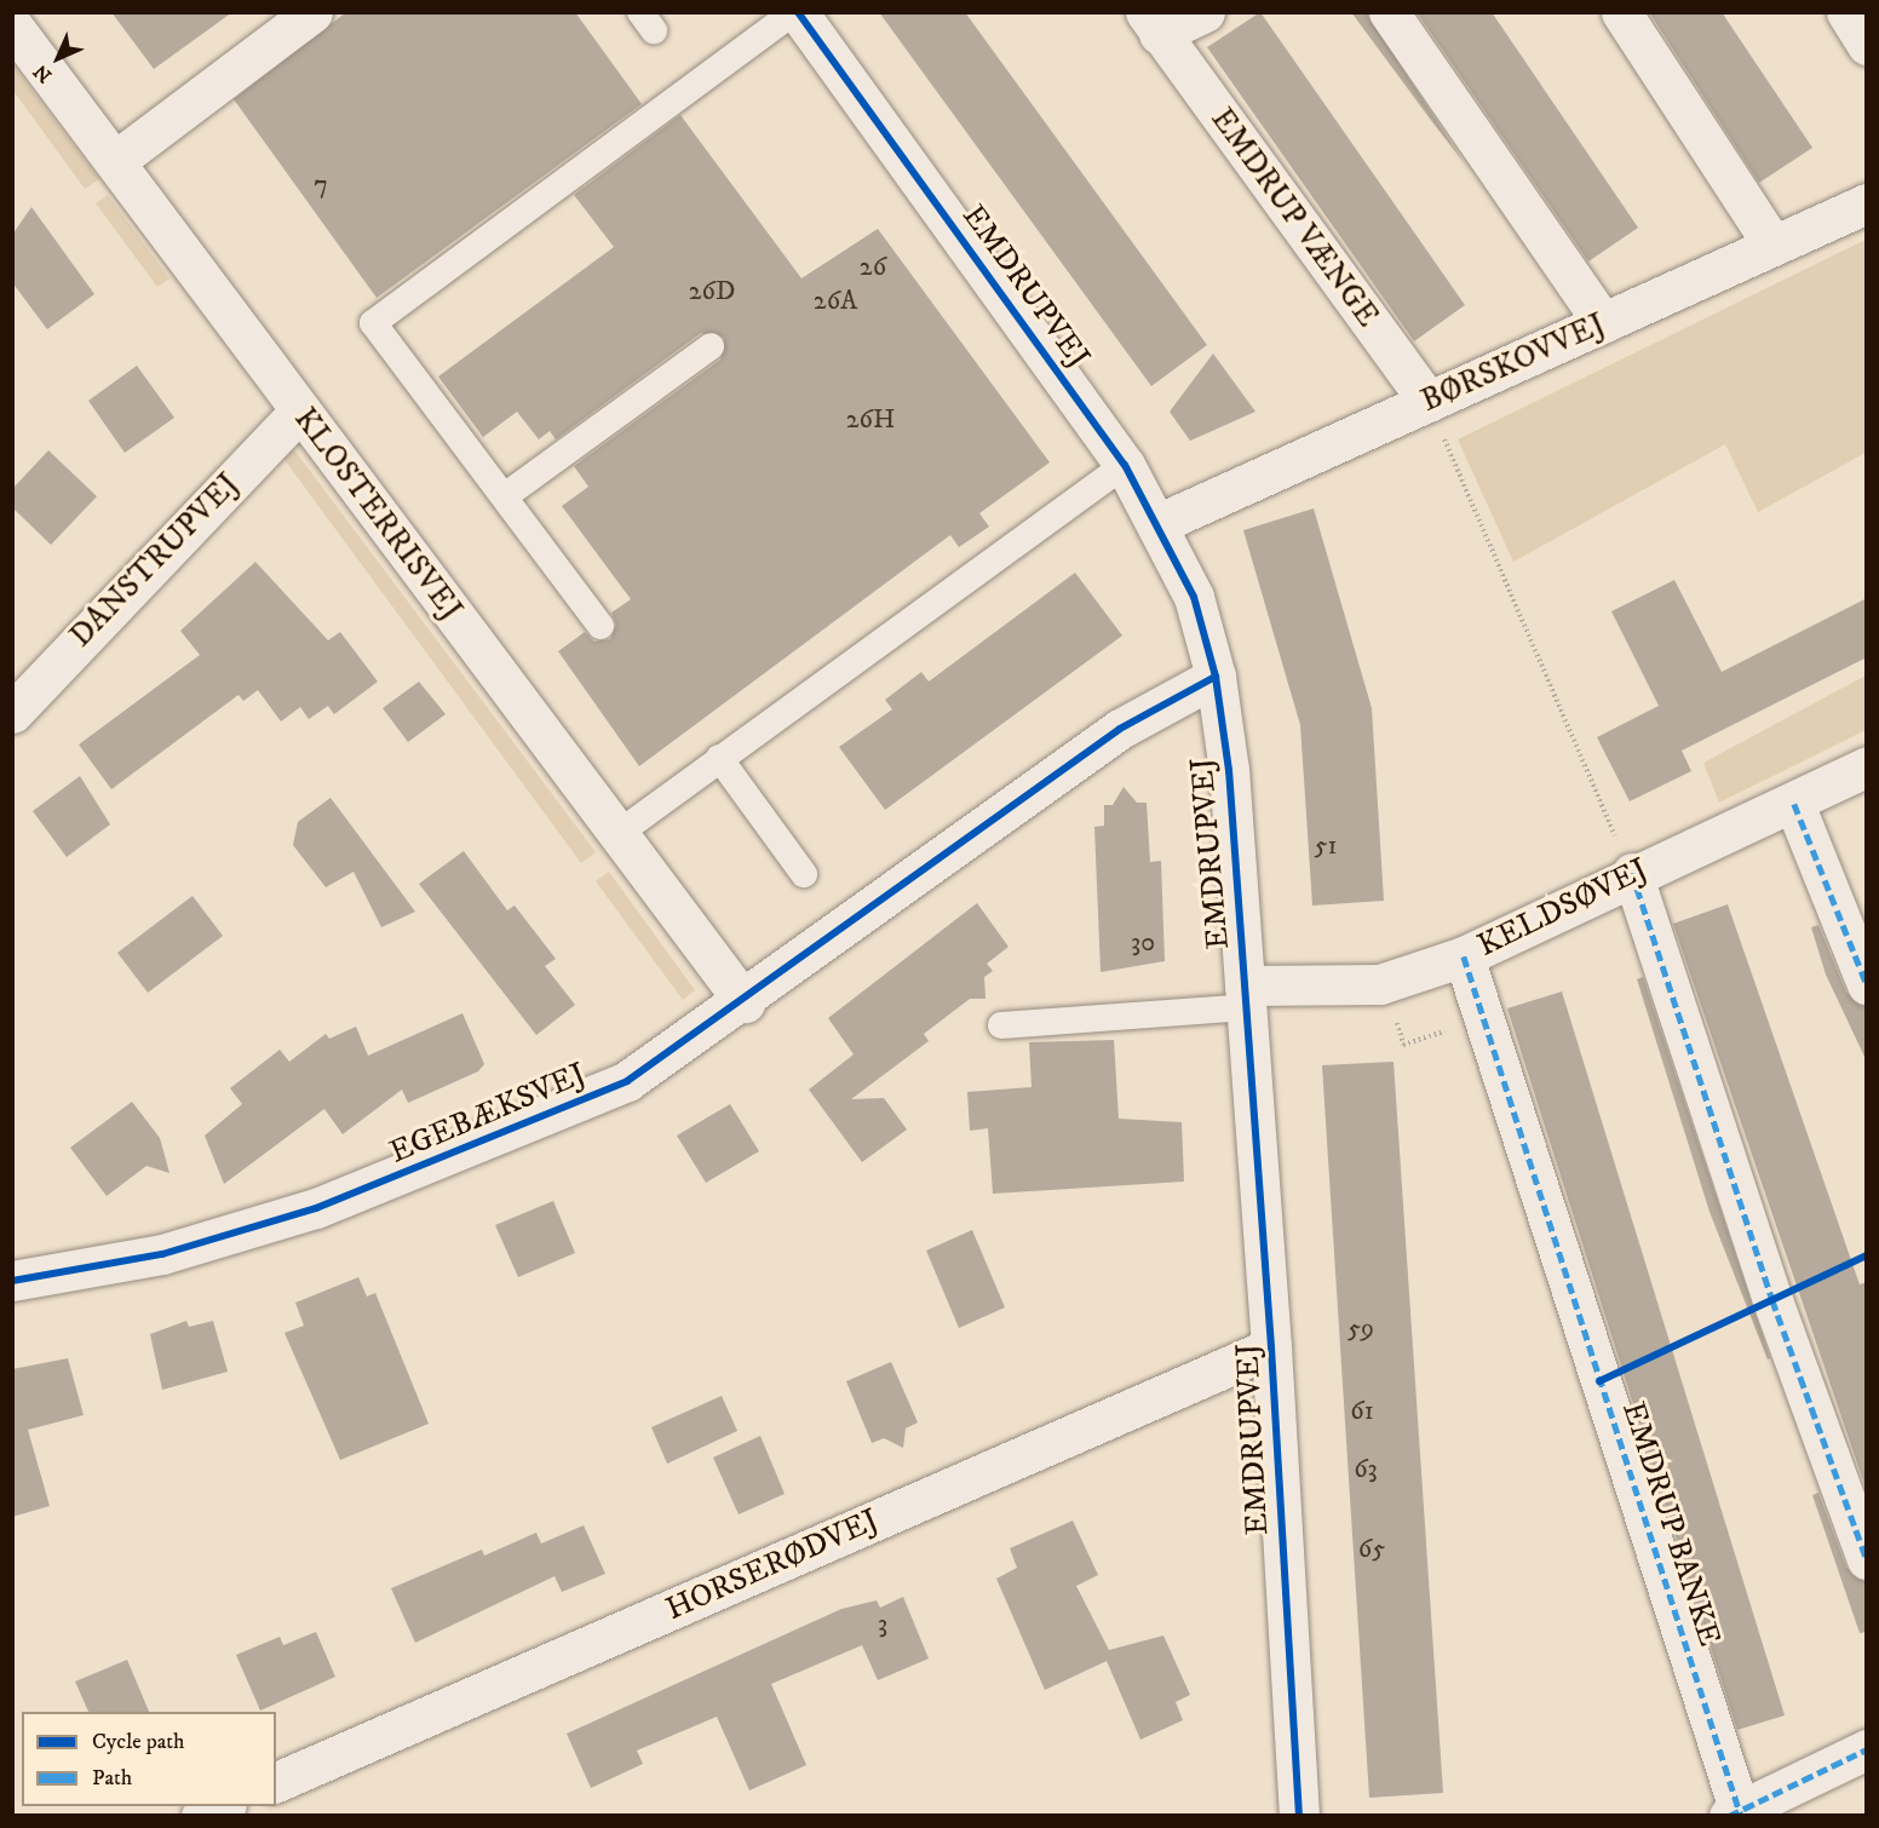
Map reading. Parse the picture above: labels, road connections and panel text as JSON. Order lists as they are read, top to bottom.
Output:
{
  "streets": {
    "street": [
      "EMDRUP VÆNGE",
      "EMDRUPVEJ",
      "BØRSKOVVEJ",
      "KLOSTERRISVEJ",
      "DANSTRUPVEJ",
      "KELDSØVEJ",
      "EGEBÆKSVEJ",
      "EMDRUP BANKE",
      "HORSERØDVEJ"
    ]
  },
  "crossings": [
    ["EMDRUP VÆNGE", "BØRSKOVVEJ"],
    ["EMDRUPVEJ", "BØRSKOVVEJ"],
    ["EMDRUPVEJ", "KELDSØVEJ"],
    ["EMDRUPVEJ", "EGEBÆKSVEJ"],
    ["EMDRUPVEJ", "HORSERØDVEJ"],
    ["KLOSTERRISVEJ", "DANSTRUPVEJ"],
    ["KLOSTERRISVEJ", "EGEBÆKSVEJ"],
    ["KELDSØVEJ", "EMDRUP BANKE"]
  ],
  "house_numbers": [
    "7",
    "26",
    "26D",
    "26A",
    "26H",
    "51",
    "30",
    "59",
    "61",
    "63",
    "65",
    "3"
  ],
  "legend": ["Cycle path", "Path"],
  "north": "bottom left"
}
